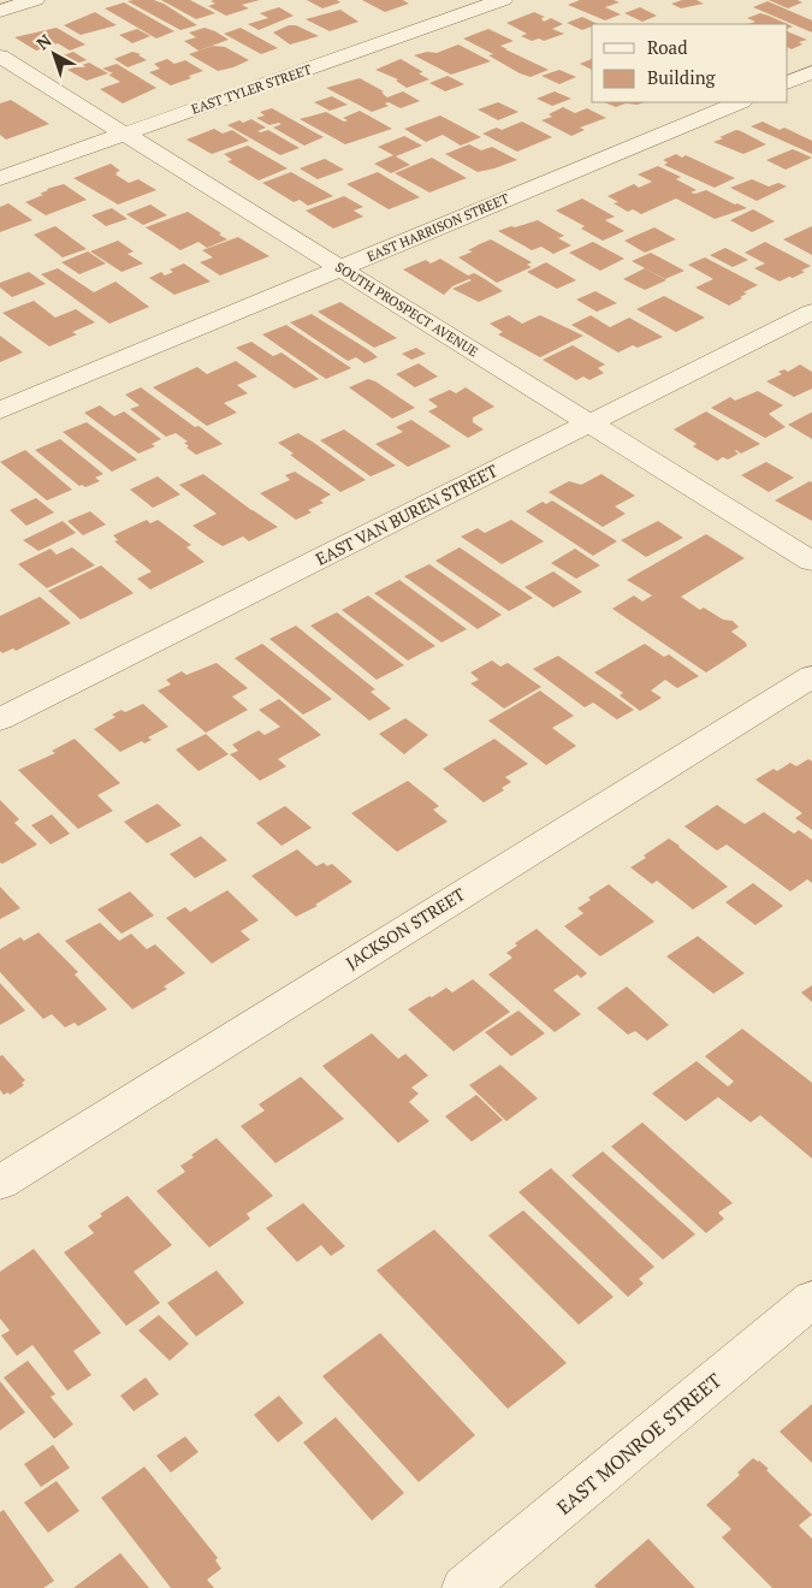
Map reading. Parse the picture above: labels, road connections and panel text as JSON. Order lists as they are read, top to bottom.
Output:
{
  "streets": {
    "street": [
      "EAST TYLER STREET",
      "EAST HARRISON STREET",
      "SOUTH PROSPECT AVENUE",
      "EAST VAN BUREN STREET",
      "JACKSON STREET",
      "EAST MONROE STREET"
    ]
  },
  "crossings": [
    ["EAST TYLER STREET", "SOUTH PROSPECT AVENUE"],
    ["EAST HARRISON STREET", "SOUTH PROSPECT AVENUE"],
    ["SOUTH PROSPECT AVENUE", "EAST VAN BUREN STREET"]
  ],
  "legend": ["Road", "Building"],
  "north": "top left"
}
